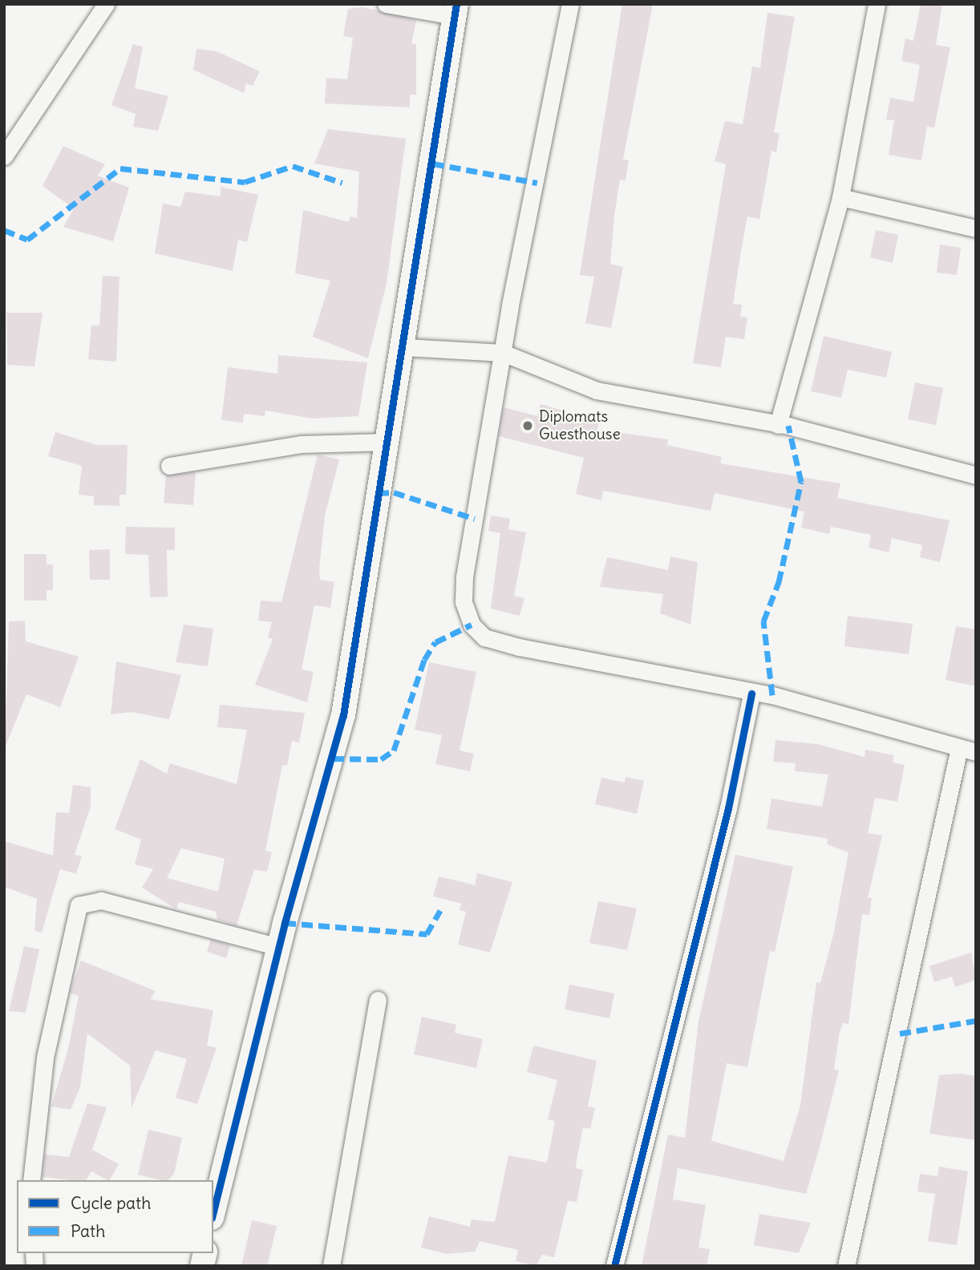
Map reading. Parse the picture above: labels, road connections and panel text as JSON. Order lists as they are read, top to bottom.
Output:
{
  "places": ["Diplomats Guesthouse"],
  "legend": ["Cycle path", "Path"]
}
